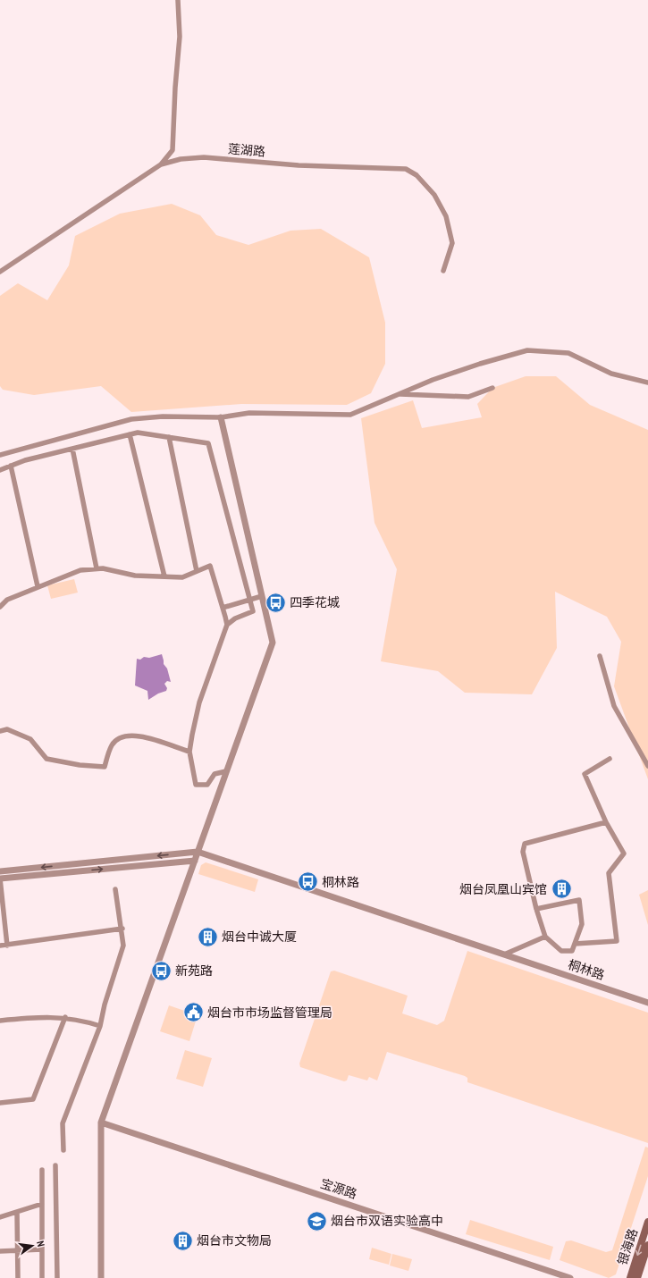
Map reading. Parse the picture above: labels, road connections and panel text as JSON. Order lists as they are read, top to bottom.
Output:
{
  "streets": {
    "main road": ["银海路"],
    "street": ["莲湖路", "桐林路", "宝源路"]
  },
  "places": {
    "bus stop": ["四季花城", "桐林路", "新苑路"],
    "building": ["烟台凤凰山宾馆", "烟台中诚大厦", "烟台市文物局"],
    "public building": ["烟台市市场监督管理局"],
    "school or university": ["烟台市双语实验高中"]
  },
  "north": "right"
}
